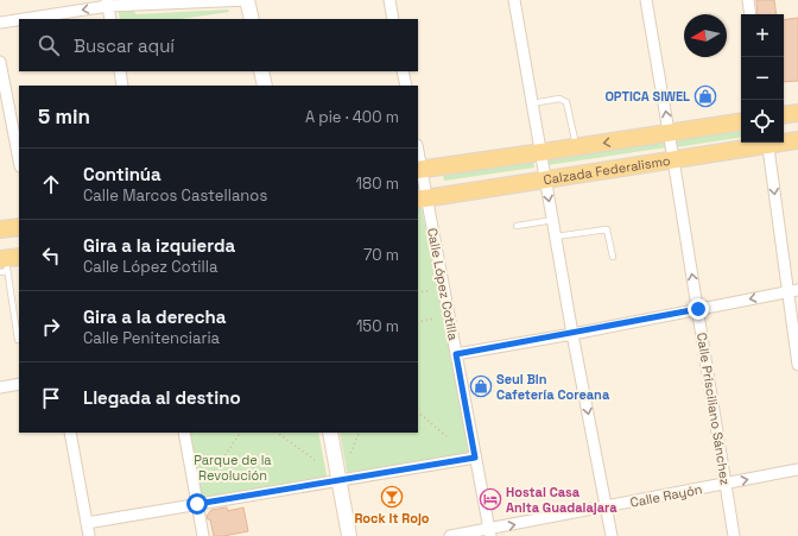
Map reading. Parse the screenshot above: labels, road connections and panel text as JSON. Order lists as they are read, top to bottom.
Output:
{
  "streets": {
    "main road": ["Calzada Federalismo"],
    "street": ["Calle López Cotilla", "Calle Prisciliano Sánchez", "Calle Rayón"]
  },
  "crossings": [
    ["Calzada Federalismo", "Calle López Cotilla"],
    ["Calzada Federalismo", "Calle Prisciliano Sánchez"],
    ["Calle López Cotilla", "Calle Rayón"],
    ["Calle Prisciliano Sánchez", "Calle Rayón"]
  ],
  "one_way": ["Calle Rayón"],
  "parks": ["Parque de la Revolución"],
  "places": {
    "shop": ["OPTICA SIWEL", "Seul Bin Cafetería Coreana"],
    "bar": ["Rock It Rojo"],
    "hotel": ["Hostal Casa Anita Guadalajara"]
  },
  "north": "left",
  "page": {
    "map_buttons": ["+", "−"],
    "search": "Buscar aquí",
    "heading": ["5 min", "A pie · 400 m"],
    "list": [
      ["Continúa", "Calle Marcos Castellanos", "180 m"],
      ["Gira a la izquierda", "Calle López Cotilla", "70 m"],
      ["Gira a la derecha", "Calle Penitenciaria", "150 m"],
      "Llegada al destino"
    ]
  }
}
